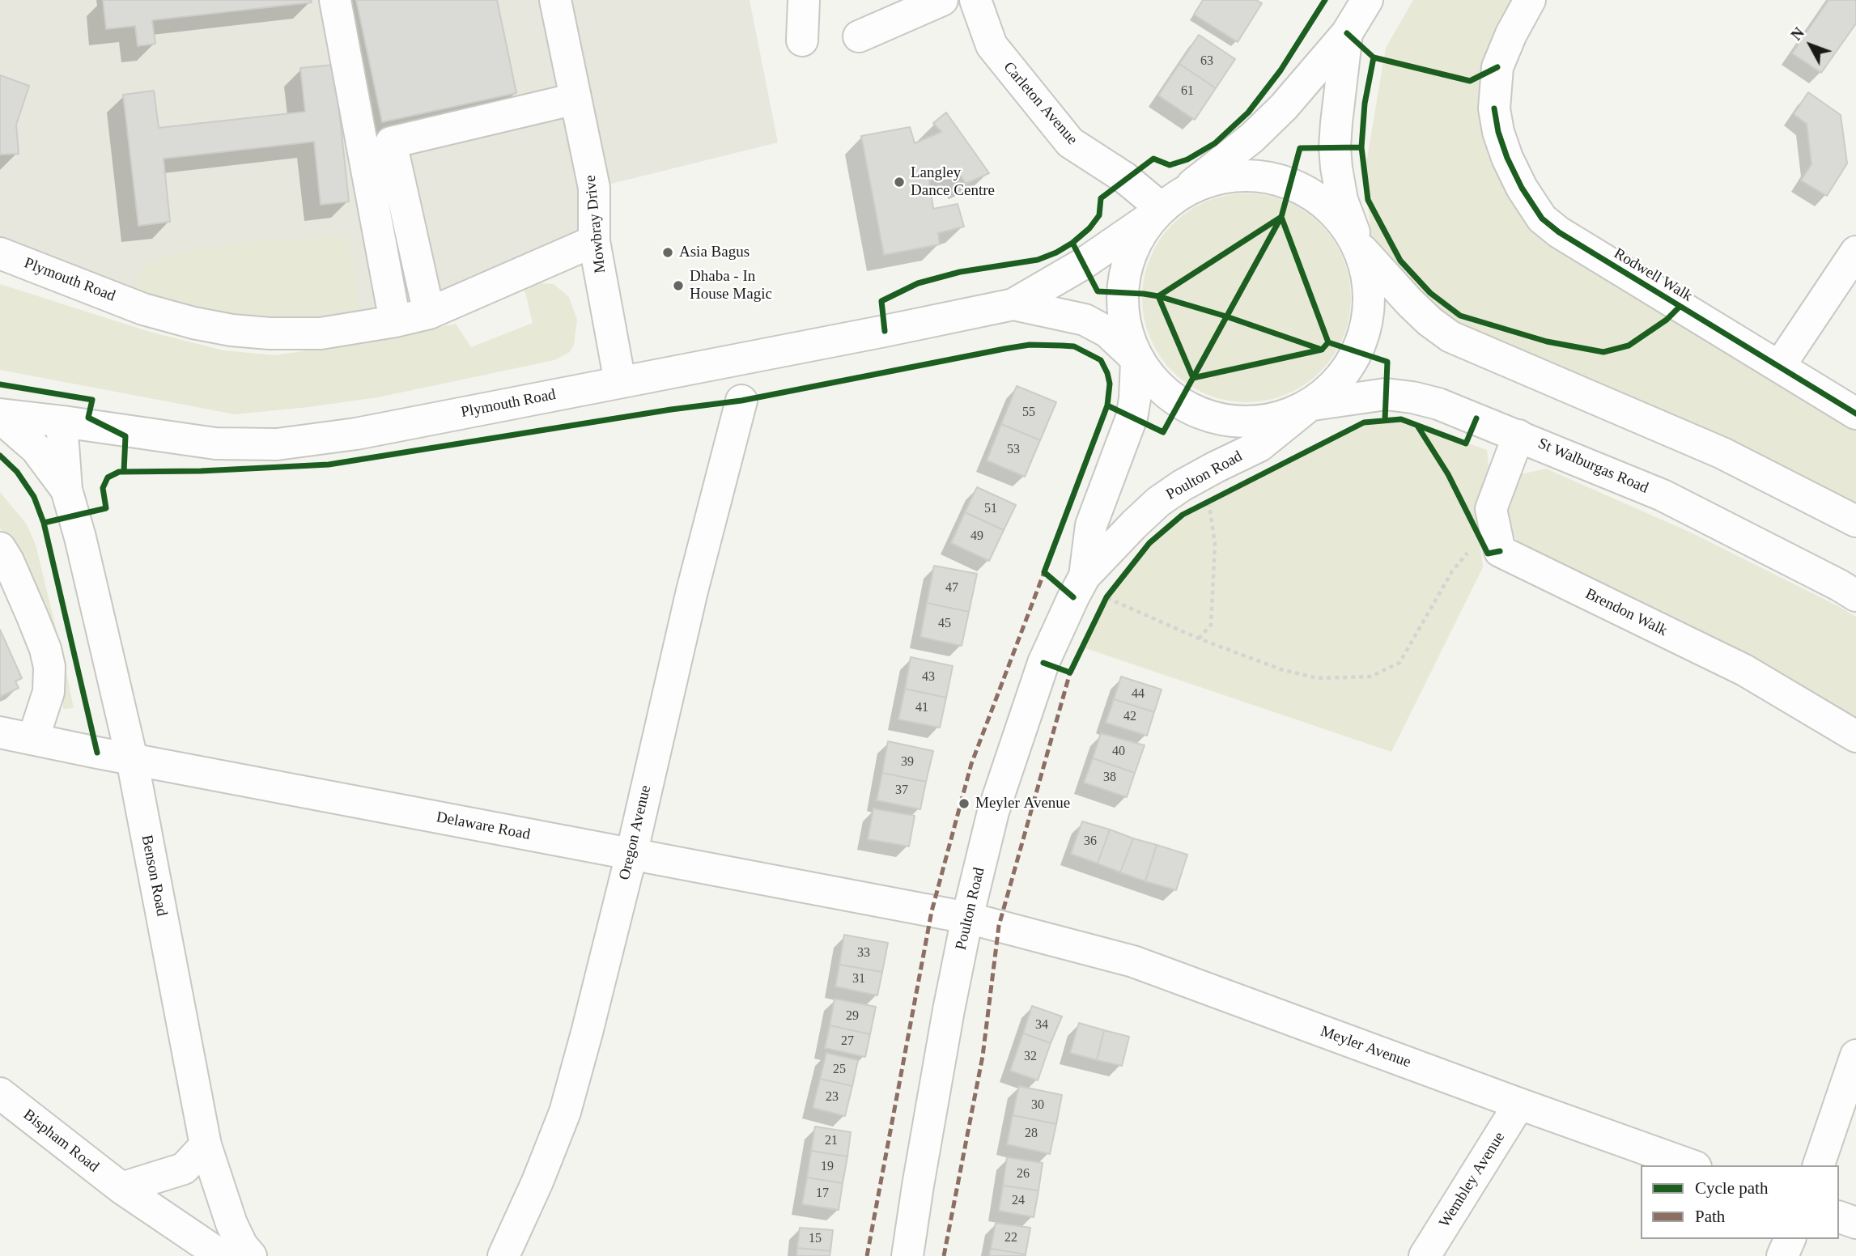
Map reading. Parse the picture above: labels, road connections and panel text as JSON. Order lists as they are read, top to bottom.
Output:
{
  "streets": {
    "street": [
      "Carleton Avenue",
      "Mowbray Drive",
      "Rodwell Walk",
      "Plymouth Road",
      "St Walburgas Road",
      "Poulton Road",
      "Brendon Walk",
      "Delaware Road",
      "Oregon Avenue",
      "Benson Road",
      "Meyler Avenue",
      "Bispham Road",
      "Wembley Avenue"
    ]
  },
  "crossings": [
    ["Carleton Avenue", "Plymouth Road"],
    ["Mowbray Drive", "Plymouth Road"],
    ["Plymouth Road", "St Walburgas Road"],
    ["Plymouth Road", "Poulton Road"],
    ["Plymouth Road", "Benson Road"],
    ["St Walburgas Road", "Poulton Road"],
    ["St Walburgas Road", "Brendon Walk"],
    ["Poulton Road", "Delaware Road"],
    ["Poulton Road", "Meyler Avenue"],
    ["Delaware Road", "Oregon Avenue"],
    ["Delaware Road", "Benson Road"],
    ["Delaware Road", "Meyler Avenue"],
    ["Meyler Avenue", "Wembley Avenue"]
  ],
  "places": [
    "Langley Dance Centre",
    "Asia Bagus",
    "Dhaba - In House Magic",
    "Meyler Avenue"
  ],
  "house_numbers": [
    "63",
    "61",
    "55",
    "53",
    "51",
    "49",
    "47",
    "45",
    "43",
    "44",
    "41",
    "42",
    "40",
    "39",
    "38",
    "37",
    "36",
    "33",
    "31",
    "29",
    "34",
    "27",
    "32",
    "25",
    "23",
    "30",
    "28",
    "21",
    "19",
    "26",
    "17",
    "24",
    "22",
    "15"
  ],
  "legend": ["Cycle path", "Path"],
  "north": "top left"
}
